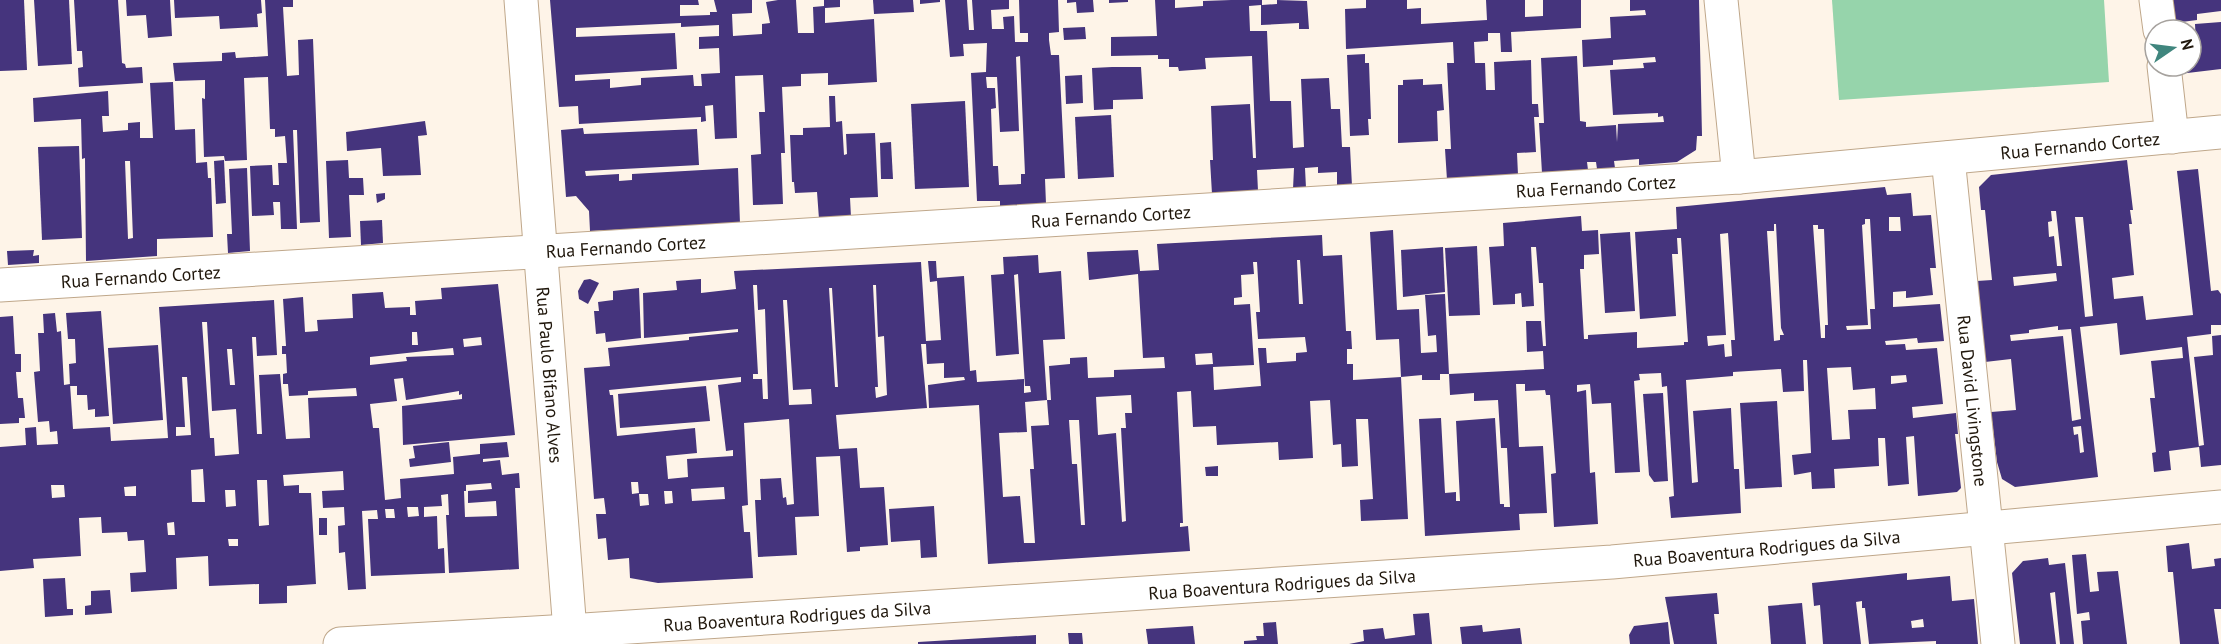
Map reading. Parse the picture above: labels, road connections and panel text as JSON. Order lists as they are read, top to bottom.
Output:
{
  "streets": {
    "street": [
      "Rua Fernando Cortez",
      "Rua Paulo Bifano Alves",
      "Rua David Livingstone",
      "Rua Boaventura Rodrigues da Silva"
    ]
  },
  "crossings": [
    ["Rua Fernando Cortez", "Rua Paulo Bifano Alves"],
    ["Rua Fernando Cortez", "Rua David Livingstone"],
    ["Rua Paulo Bifano Alves", "Rua Boaventura Rodrigues da Silva"],
    ["Rua David Livingstone", "Rua Boaventura Rodrigues da Silva"]
  ],
  "north": "right"
}
